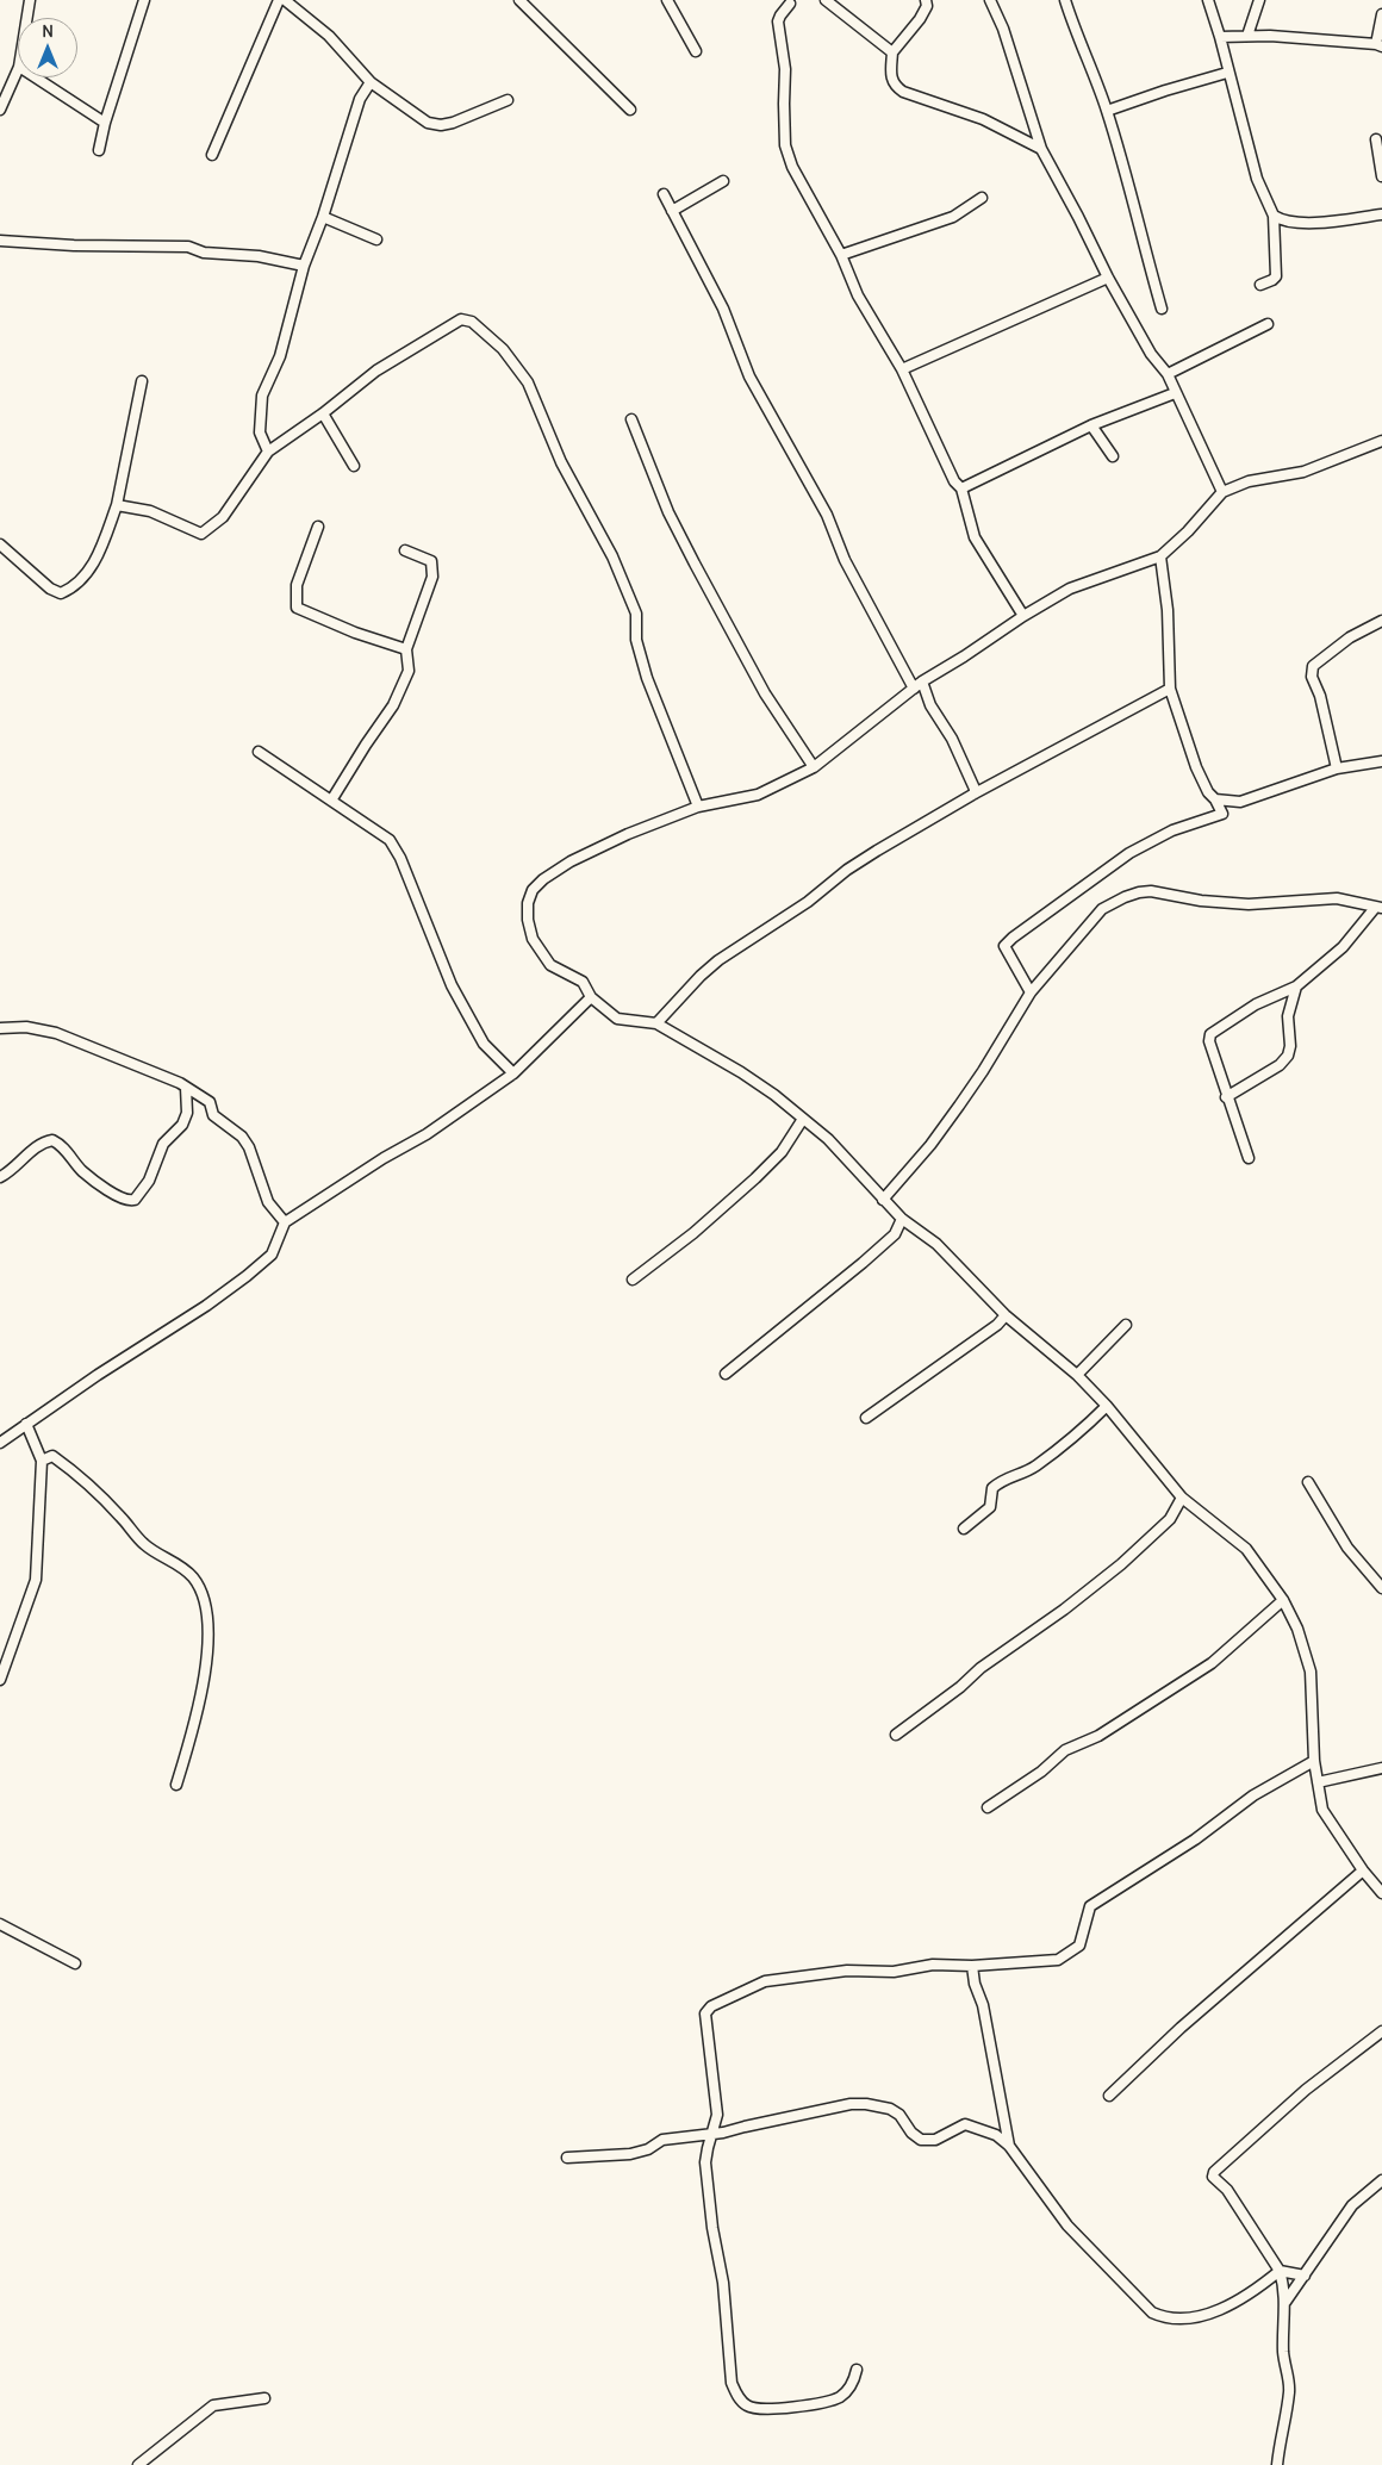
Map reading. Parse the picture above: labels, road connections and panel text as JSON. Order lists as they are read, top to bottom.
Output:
{
  "north": "top"
}
